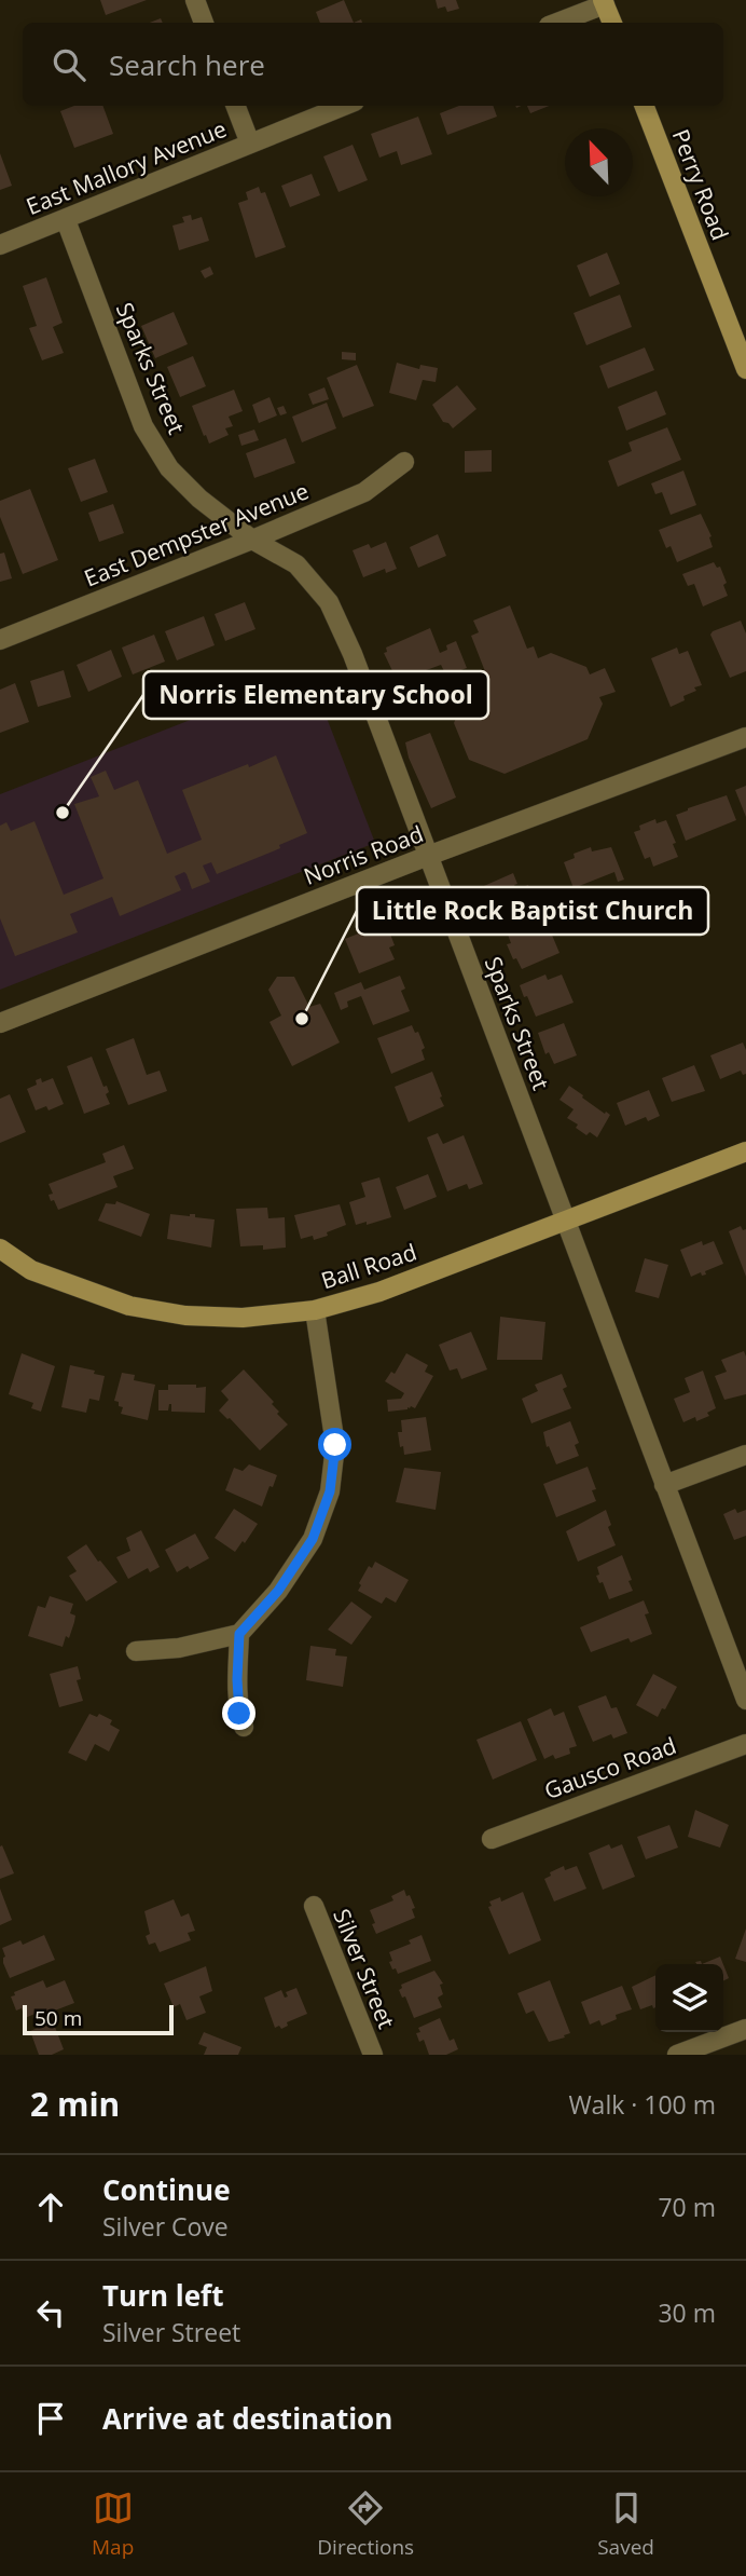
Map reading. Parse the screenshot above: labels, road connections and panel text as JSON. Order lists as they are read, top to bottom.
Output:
{
  "streets": {
    "main road": ["Perry Road", "Ball Road"],
    "street": [
      "East Mallory Avenue",
      "Sparks Street",
      "East Dempster Avenue",
      "Norris Road",
      "Gausco Road",
      "Silver Street"
    ]
  },
  "crossings": [
    ["East Mallory Avenue", "Sparks Street"],
    ["Sparks Street", "East Dempster Avenue"],
    ["Sparks Street", "Norris Road"],
    ["Sparks Street", "Ball Road"]
  ],
  "places": ["Norris Elementary School", "Little Rock Baptist Church"],
  "scale_bar": "50 m",
  "north": "top left",
  "page": {
    "search": "Search here",
    "scale": "50 m",
    "heading": ["2 min", "Walk · 100 m"],
    "list": [
      ["Continue", "Silver Cove", "70 m"],
      ["Turn left", "Silver Street", "30 m"],
      "Arrive at destination"
    ],
    "nav": ["Map", "Directions", "Saved"]
  }
}
